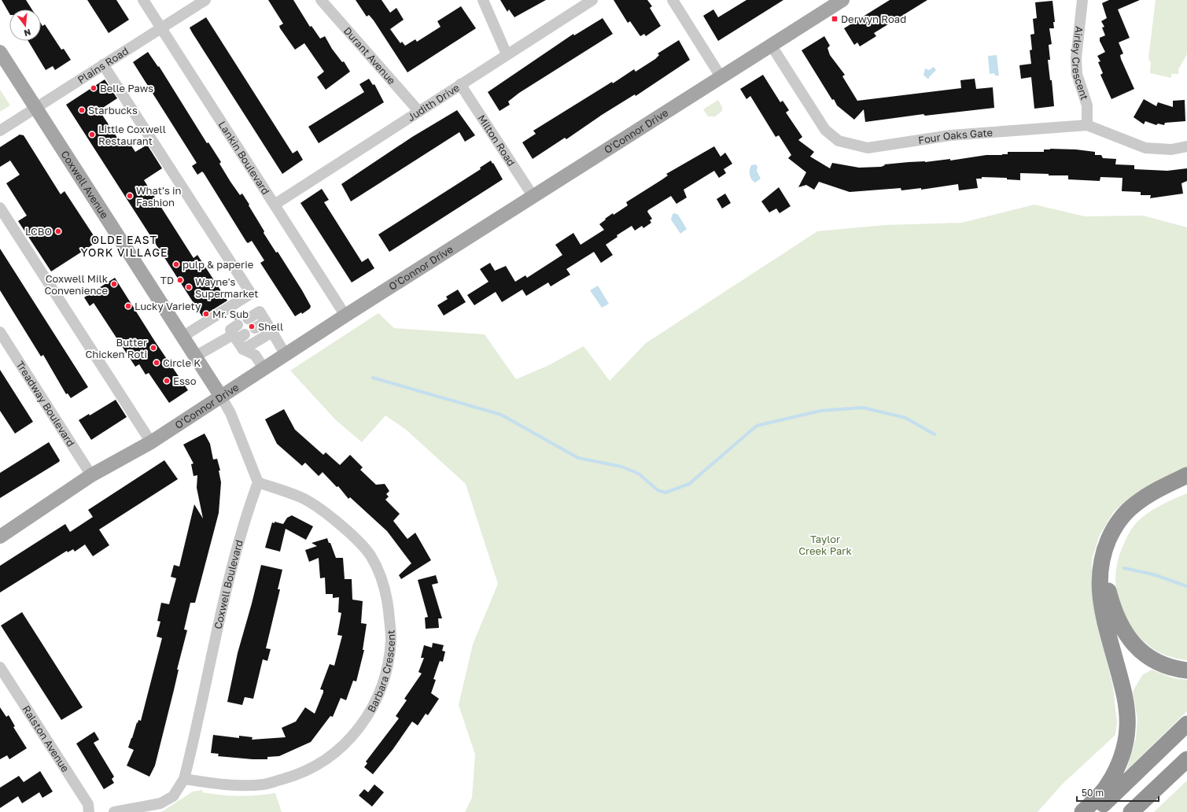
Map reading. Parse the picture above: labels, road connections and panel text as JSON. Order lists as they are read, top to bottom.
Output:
{
  "streets": {
    "main road": ["O'Connor Drive", "Coxwell Avenue"],
    "street": [
      "Durant Avenue",
      "Airley Crescent",
      "Plains Road",
      "Judith Drive",
      "Four Oaks Gate",
      "Milton Road",
      "Lankin Boulevard",
      "Treadway Boulevard",
      "Coxwell Boulevard",
      "Barbara Crescent",
      "Ralston Avenue"
    ]
  },
  "crossings": [
    ["Durant Avenue", "Judith Drive"],
    ["Airley Crescent", "Four Oaks Gate"],
    ["Plains Road", "Lankin Boulevard"],
    ["Plains Road", "Coxwell Avenue"],
    ["Judith Drive", "Milton Road"],
    ["Judith Drive", "Lankin Boulevard"],
    ["O'Connor Drive", "Four Oaks Gate"],
    ["O'Connor Drive", "Milton Road"],
    ["O'Connor Drive", "Lankin Boulevard"],
    ["O'Connor Drive", "Coxwell Avenue"],
    ["O'Connor Drive", "Treadway Boulevard"],
    ["Coxwell Boulevard", "Barbara Crescent"]
  ],
  "districts": ["OLDE EAST YORK VILLAGE"],
  "parks": ["Taylor Creek Park"],
  "places": {
    "transit": ["Derwyn Road"],
    "other": [
      "Belle Paws",
      "Starbucks",
      "Little Coxwell Restaurant",
      "What's in Fashion",
      "LCBO",
      "pulp & paperie",
      "TD",
      "Coxwell Milk Convenience",
      "Wayne's Supermarket",
      "Lucky Variety",
      "Mr. Sub",
      "Shell",
      "Butter Chicken Roti",
      "Circle K",
      "Esso"
    ]
  },
  "scale_bar": "50 m",
  "north": "bottom"
}
